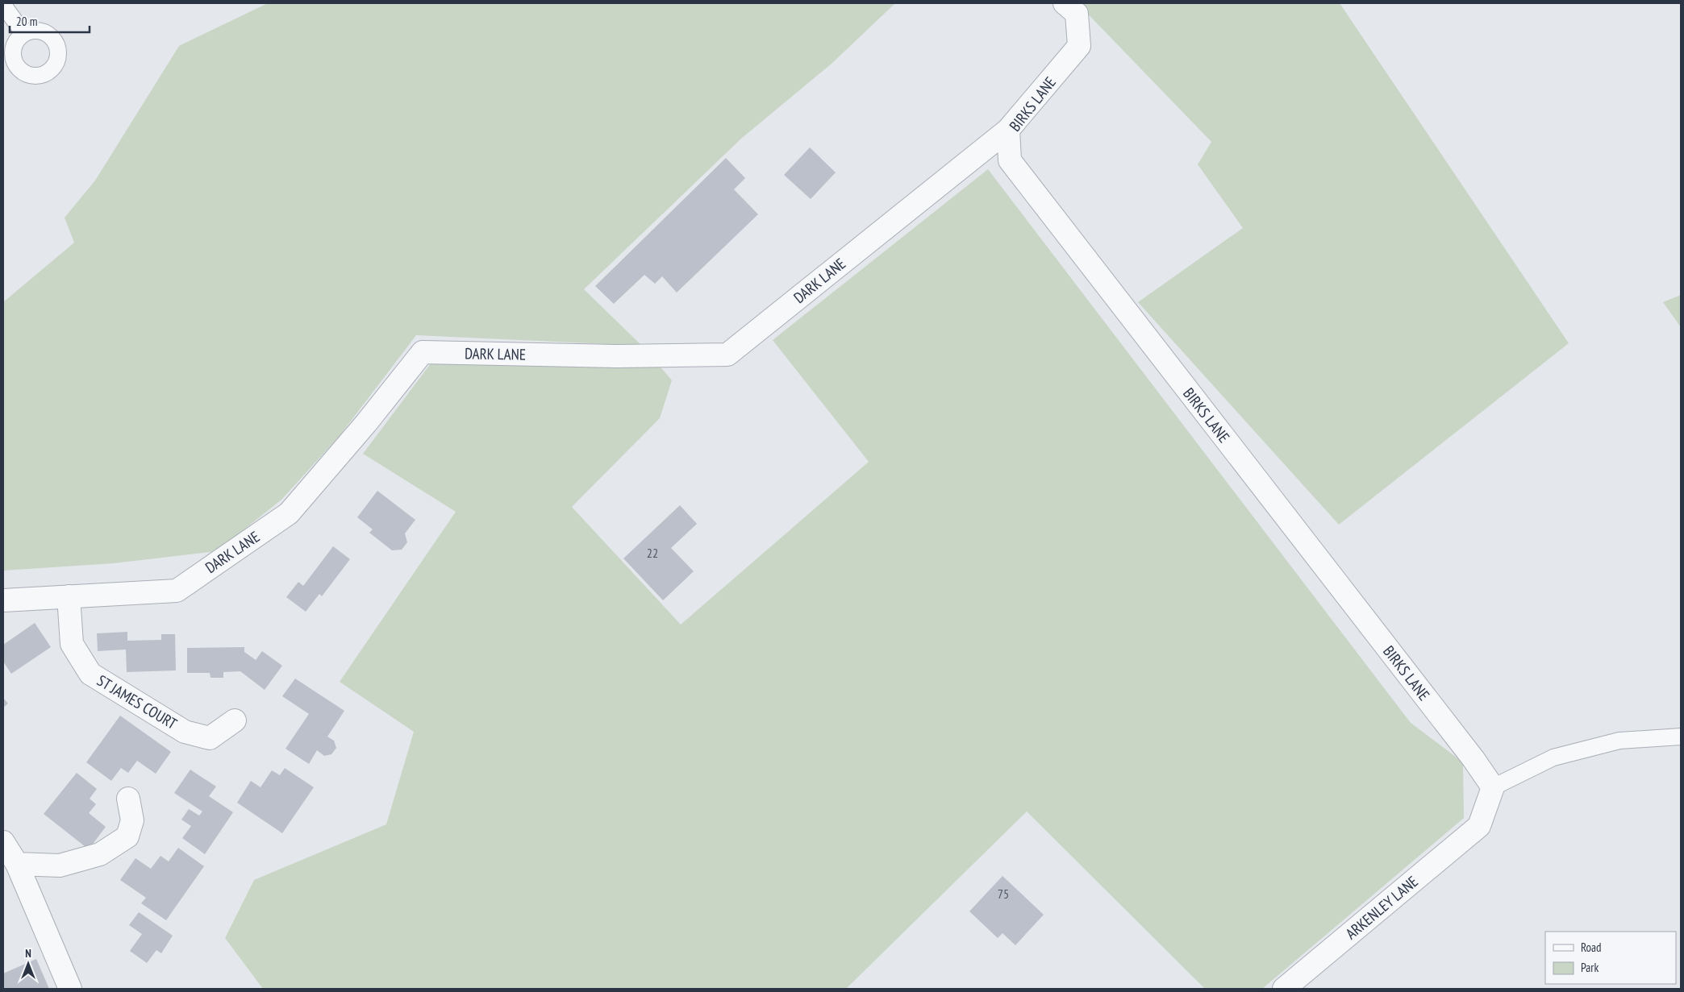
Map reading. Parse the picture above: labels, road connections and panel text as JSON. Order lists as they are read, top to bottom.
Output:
{
  "streets": {
    "street": [
      "BIRKS LANE",
      "DARK LANE",
      "ST JAMES COURT",
      "ARKENLEY LANE"
    ]
  },
  "crossings": [
    ["BIRKS LANE", "DARK LANE"],
    ["BIRKS LANE", "ARKENLEY LANE"],
    ["DARK LANE", "ST JAMES COURT"]
  ],
  "house_numbers": ["22", "75"],
  "legend": ["Road", "Park"],
  "scale_bar": "20 m",
  "north": "top"
}
